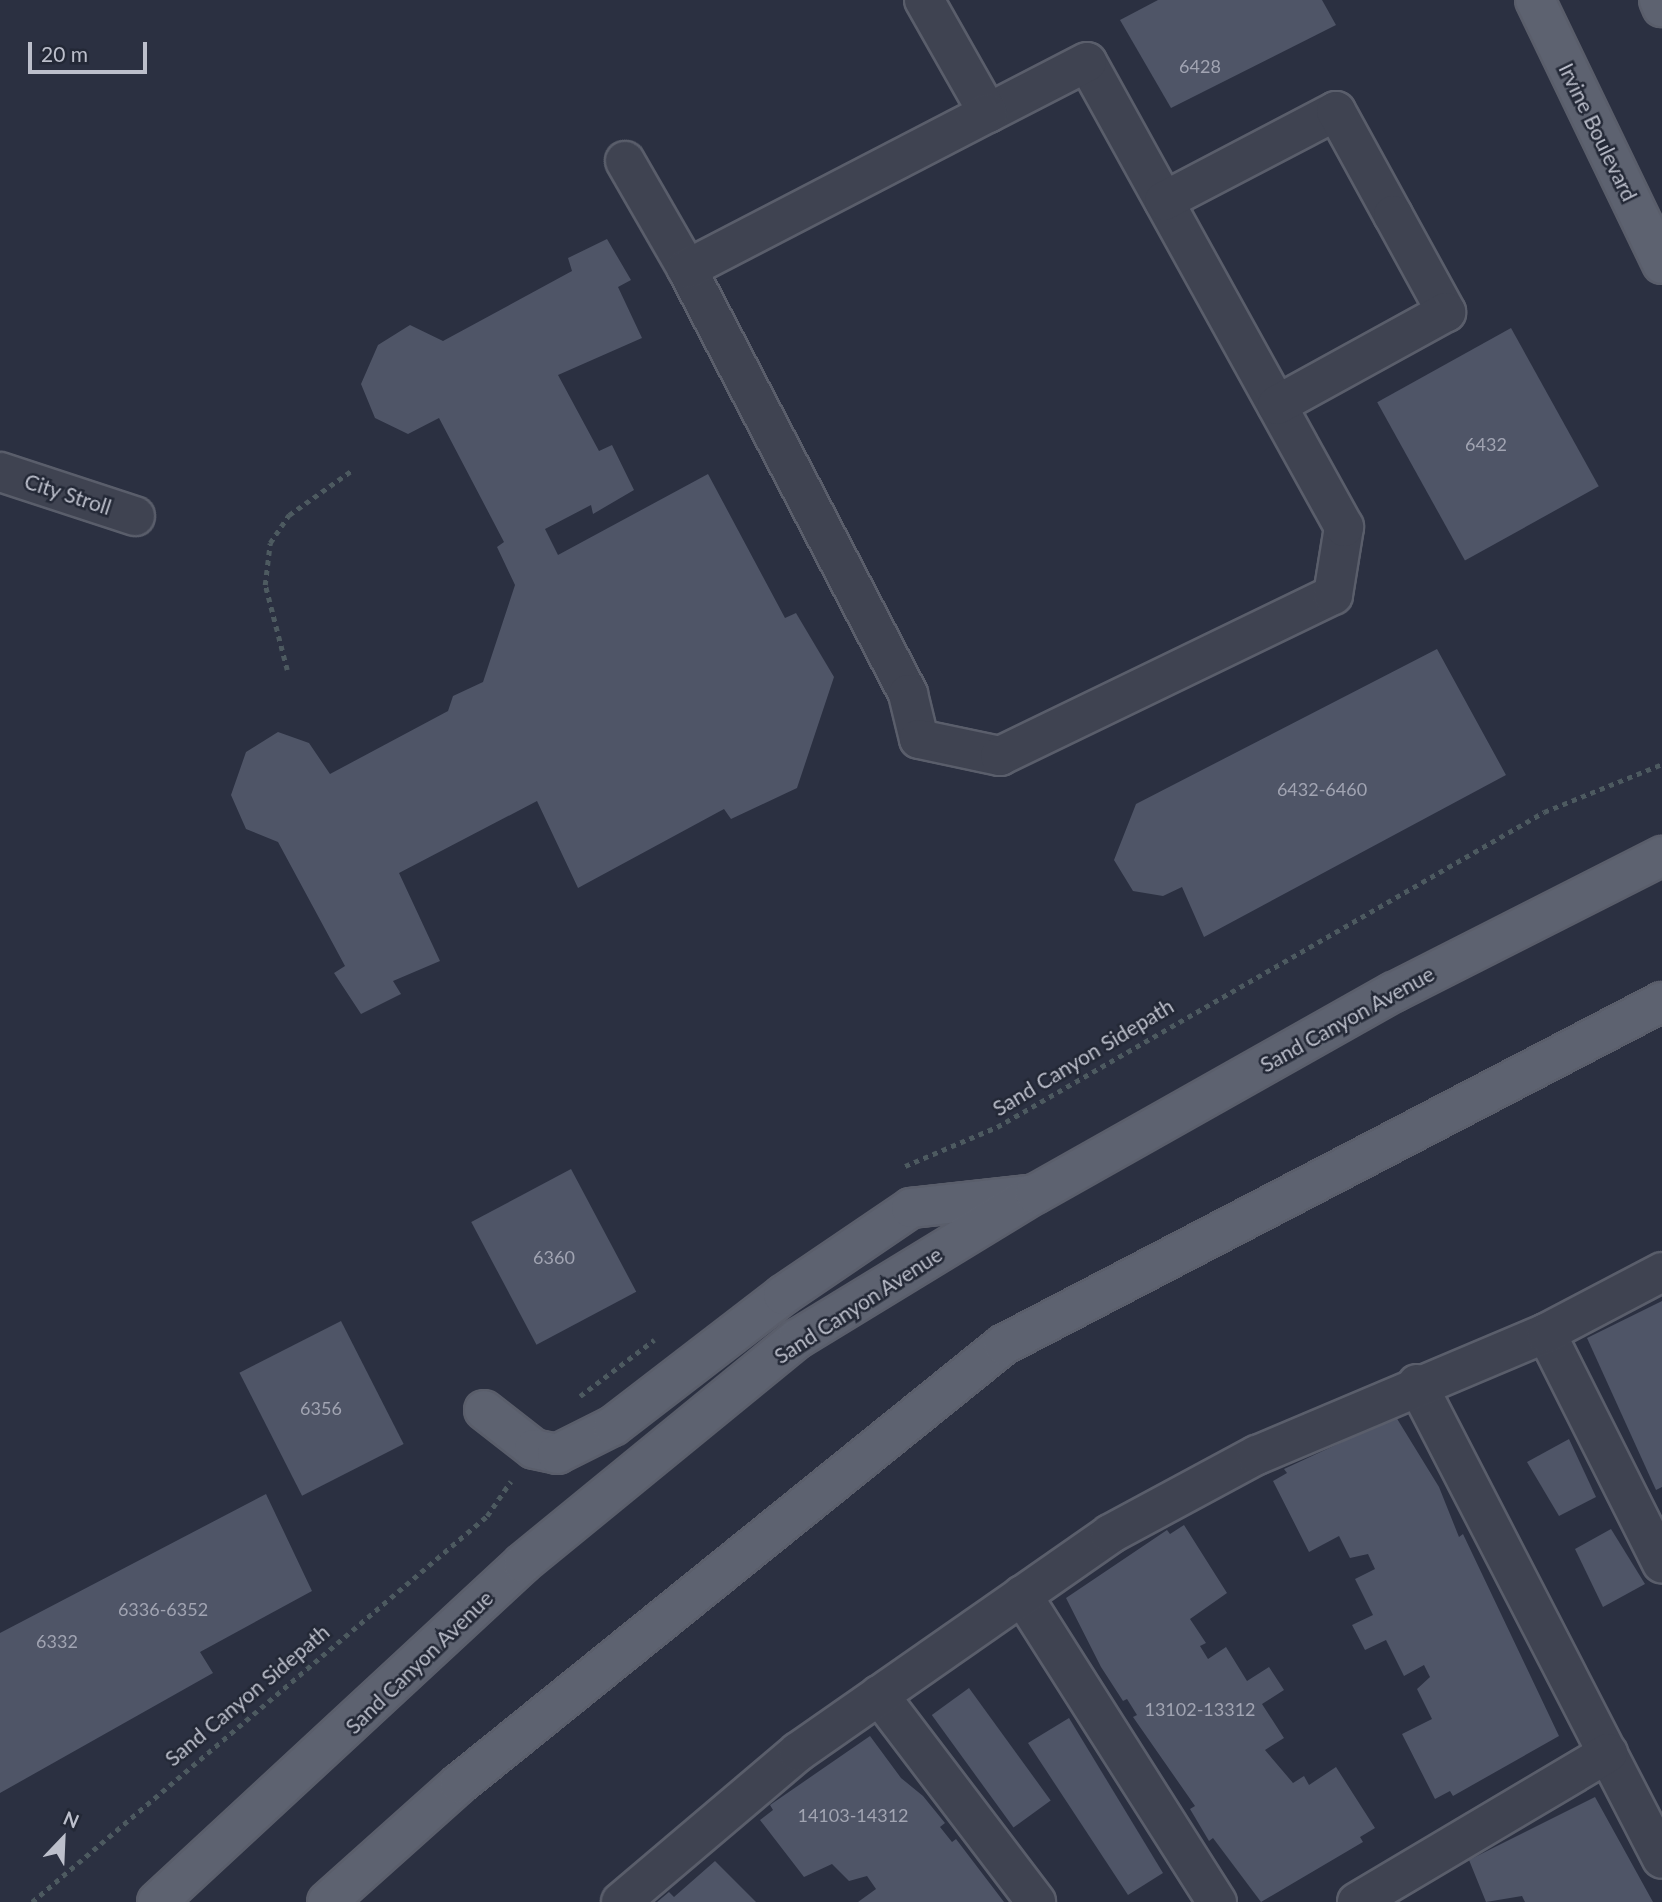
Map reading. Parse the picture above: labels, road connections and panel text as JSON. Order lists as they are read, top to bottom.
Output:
{
  "streets": {
    "main road": ["Irvine Boulevard", "Sand Canyon Avenue"],
    "street": ["City Stroll"],
    "path": ["Sand Canyon Sidepath"]
  },
  "house_numbers": [
    "6428",
    "6432",
    "6432-6460",
    "6360",
    "6356",
    "6336-6352",
    "6332",
    "13102-13312",
    "14103-14312"
  ],
  "scale_bar": "20 m",
  "north": "top right"
}
